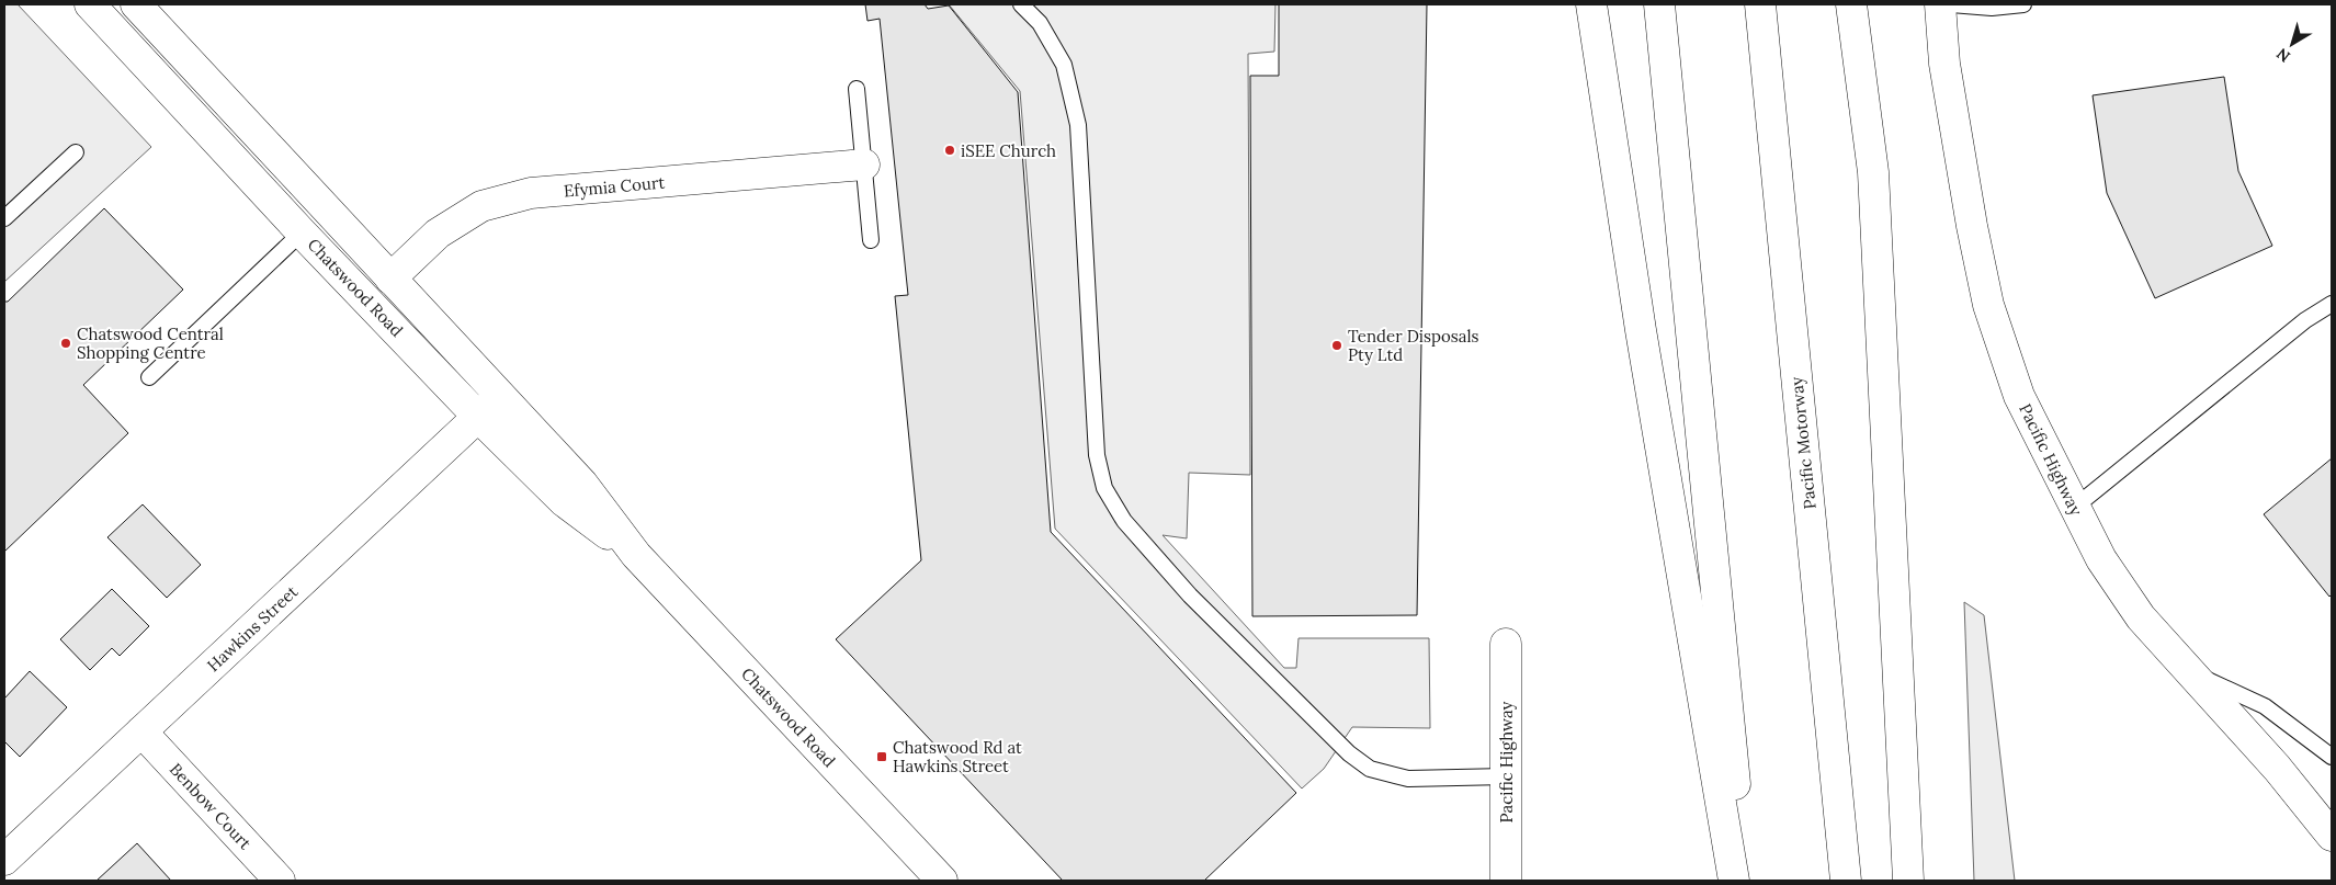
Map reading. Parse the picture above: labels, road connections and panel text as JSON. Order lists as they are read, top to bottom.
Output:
{
  "streets": {
    "main road": [
      "Efymia Court",
      "Chatswood Road",
      "Pacific Motorway",
      "Pacific Highway",
      "Hawkins Street",
      "Benbow Court"
    ]
  },
  "crossings": [
    ["Efymia Court", "Chatswood Road"],
    ["Chatswood Road", "Hawkins Street"],
    ["Hawkins Street", "Benbow Court"]
  ],
  "places": {
    "other": ["iSEE Church", "Chatswood Central Shopping Centre", "Tender Disposals Pty Ltd"],
    "transit": ["Chatswood Rd at Hawkins Street"]
  },
  "north": "bottom left"
}
